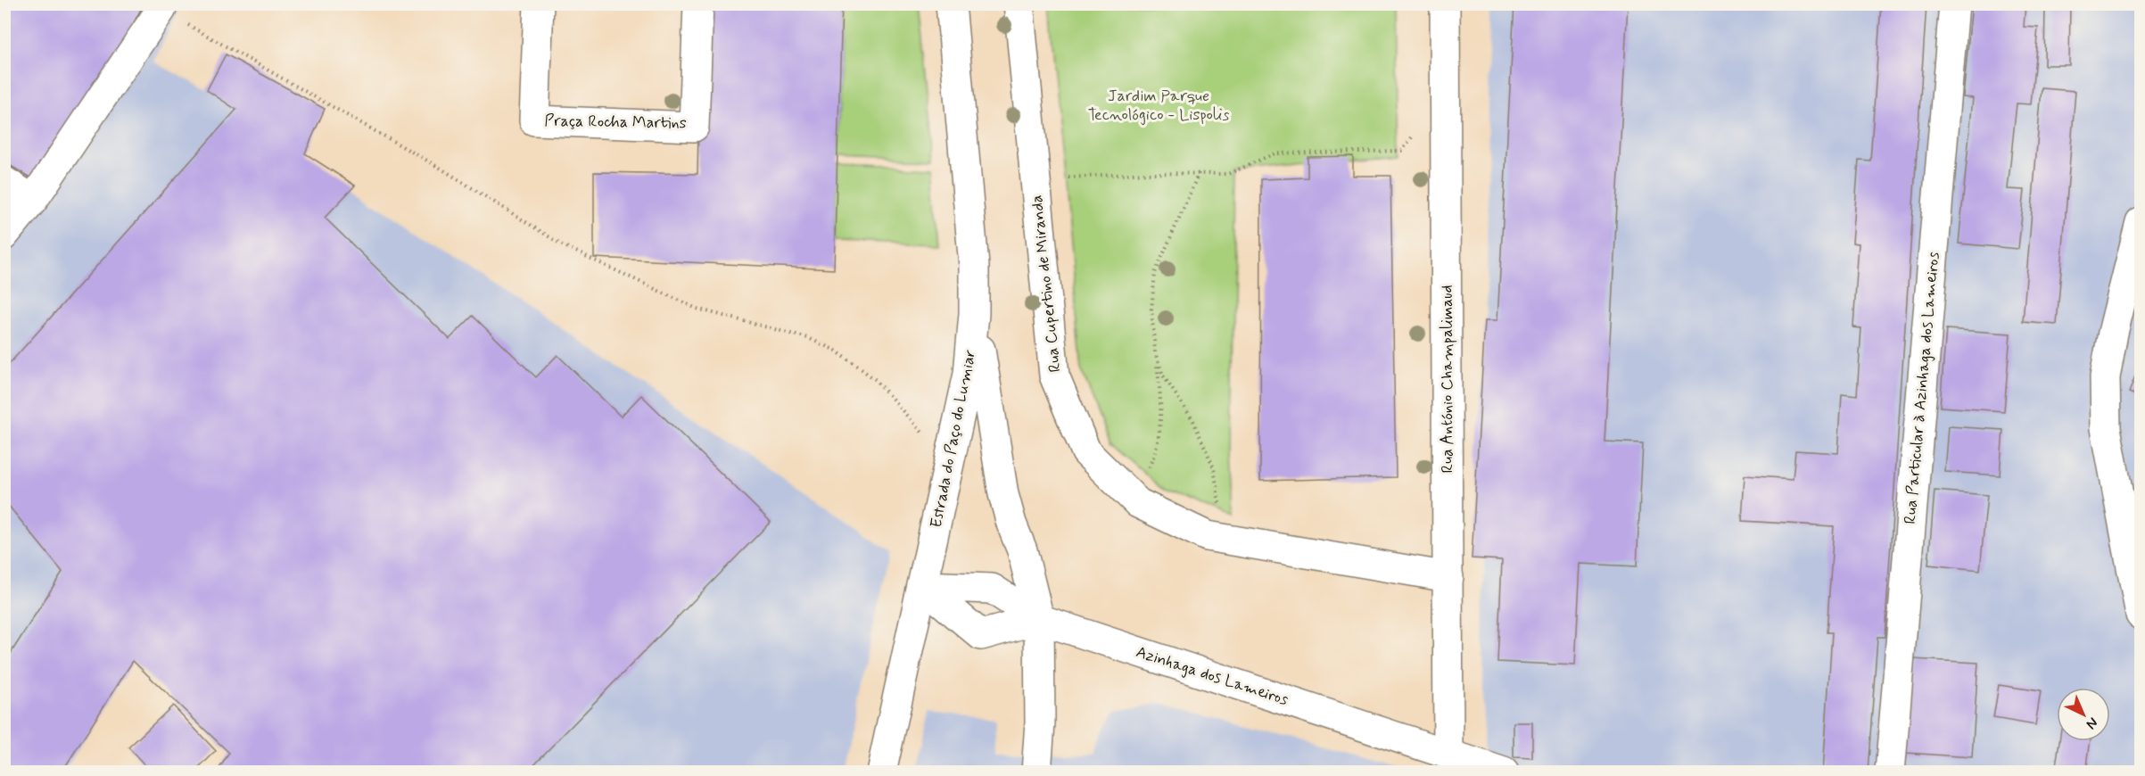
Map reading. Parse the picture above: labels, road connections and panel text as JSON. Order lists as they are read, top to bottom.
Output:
{
  "streets": {
    "street": [
      "Praça Rocha Martins",
      "Rua Cupertino de Miranda",
      "Rua António Champalimaud",
      "Rua Particular à Azinhaga dos Lameiros",
      "Estrada do Paço do Lumiar",
      "Azinhaga dos Lameiros"
    ]
  },
  "crossings": [
    ["Rua Cupertino de Miranda", "Rua António Champalimaud"],
    ["Rua António Champalimaud", "Azinhaga dos Lameiros"],
    ["Estrada do Paço do Lumiar", "Azinhaga dos Lameiros"]
  ],
  "parks": ["Jardim Parque Tecnológico - Lispolis"],
  "north": "bottom right"
}
